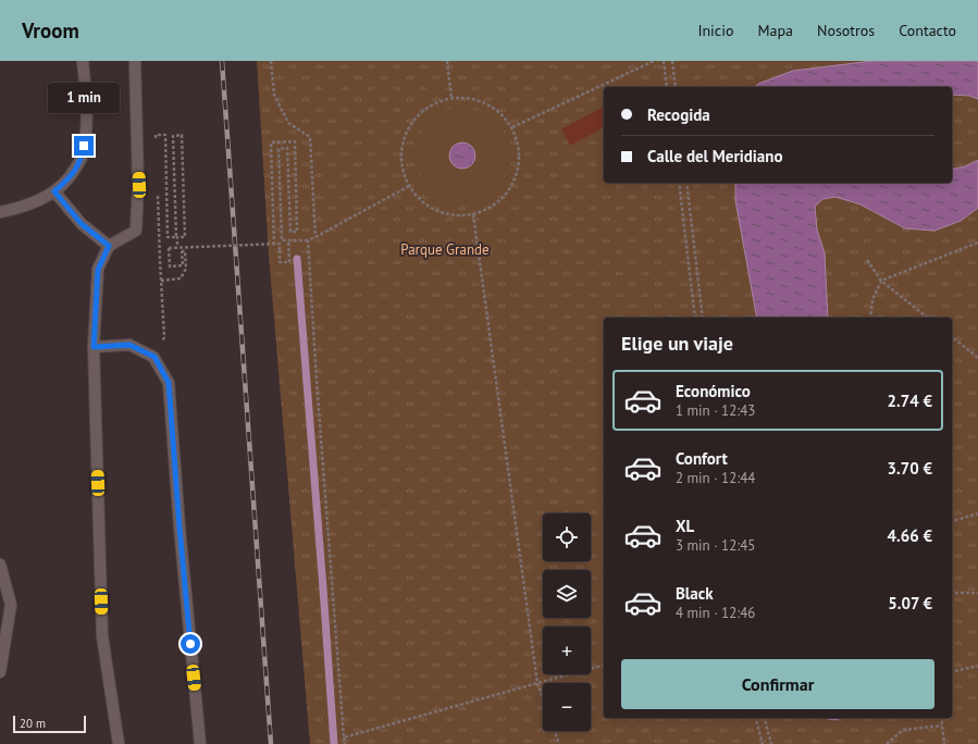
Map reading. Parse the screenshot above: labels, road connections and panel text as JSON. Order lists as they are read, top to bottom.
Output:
{
  "parks": ["Parque Grande"],
  "scale_bar": "20 m",
  "page": {
    "header": "Vroom",
    "nav": [
      "Inicio",
      "Mapa",
      "Nosotros",
      "Contacto"
    ],
    "bubble": "1 min",
    "banner": ["Recogida", "Calle del Meridiano"],
    "heading": "Elige un viaje",
    "list": [
      {
        "name": "Económico",
        "note": "1 min · 12:43",
        "value": "2.74 €"
      },
      {
        "name": "Confort",
        "note": "2 min · 12:44",
        "value": "3.70 €"
      },
      {
        "name": "XL",
        "note": "3 min · 12:45",
        "value": "4.66 €"
      },
      {
        "name": "Black",
        "note": "4 min · 12:46",
        "value": "5.07 €"
      }
    ],
    "map_buttons": ["+", "−"],
    "buttons": "Confirmar",
    "scale": "20 m"
  }
}
